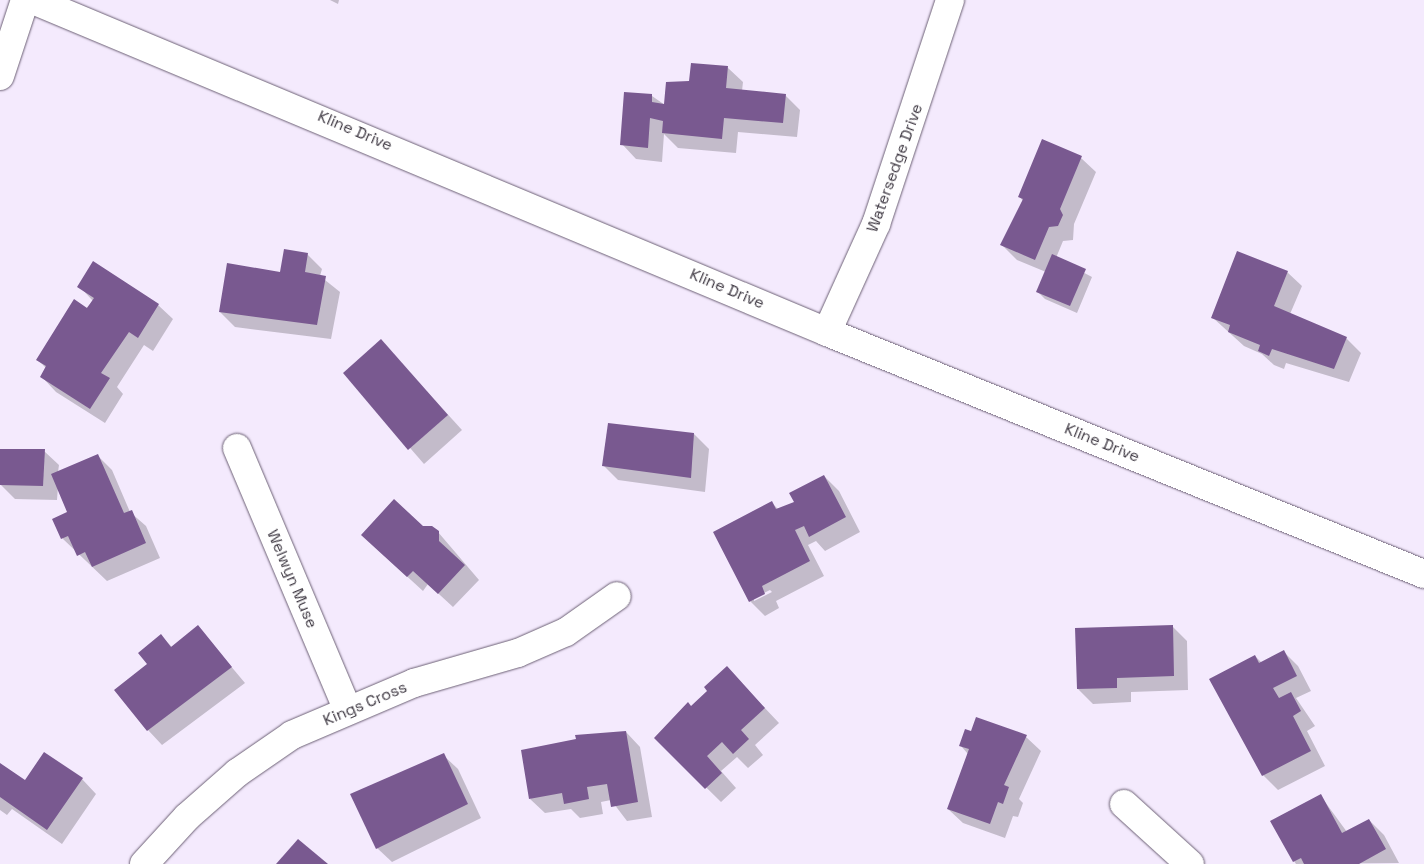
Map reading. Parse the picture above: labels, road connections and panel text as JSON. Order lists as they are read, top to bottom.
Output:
{
  "streets": {
    "street": [
      "Kline Drive",
      "Watersedge Drive",
      "Welwyn Muse",
      "Kings Cross"
    ]
  },
  "crossings": [
    ["Kline Drive", "Watersedge Drive"],
    ["Welwyn Muse", "Kings Cross"]
  ]
}
